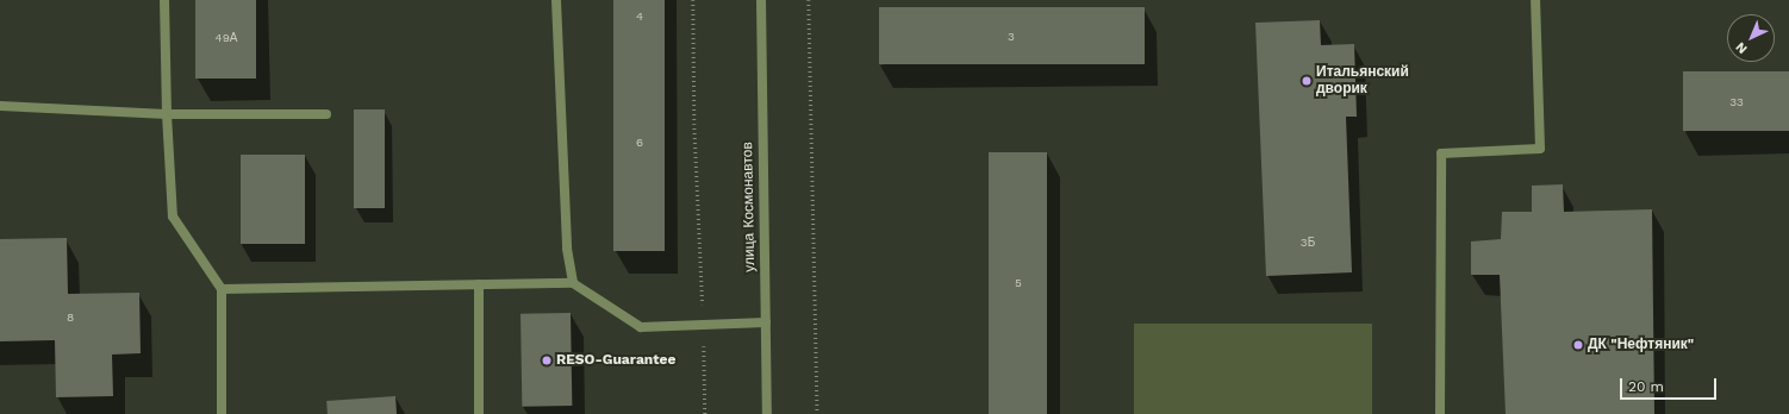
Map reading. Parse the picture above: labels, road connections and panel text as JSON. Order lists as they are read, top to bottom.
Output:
{
  "streets": {
    "street": ["улица Космонавтов"]
  },
  "places": ["Итальянский дворик", "ДК \"Нефтяник\"", "RESO-Guarantee"],
  "house_numbers": [
    "4",
    "3",
    "49А",
    "33",
    "6",
    "3Б",
    "5",
    "8"
  ],
  "scale_bar": "20 m",
  "north": "bottom left"
}
